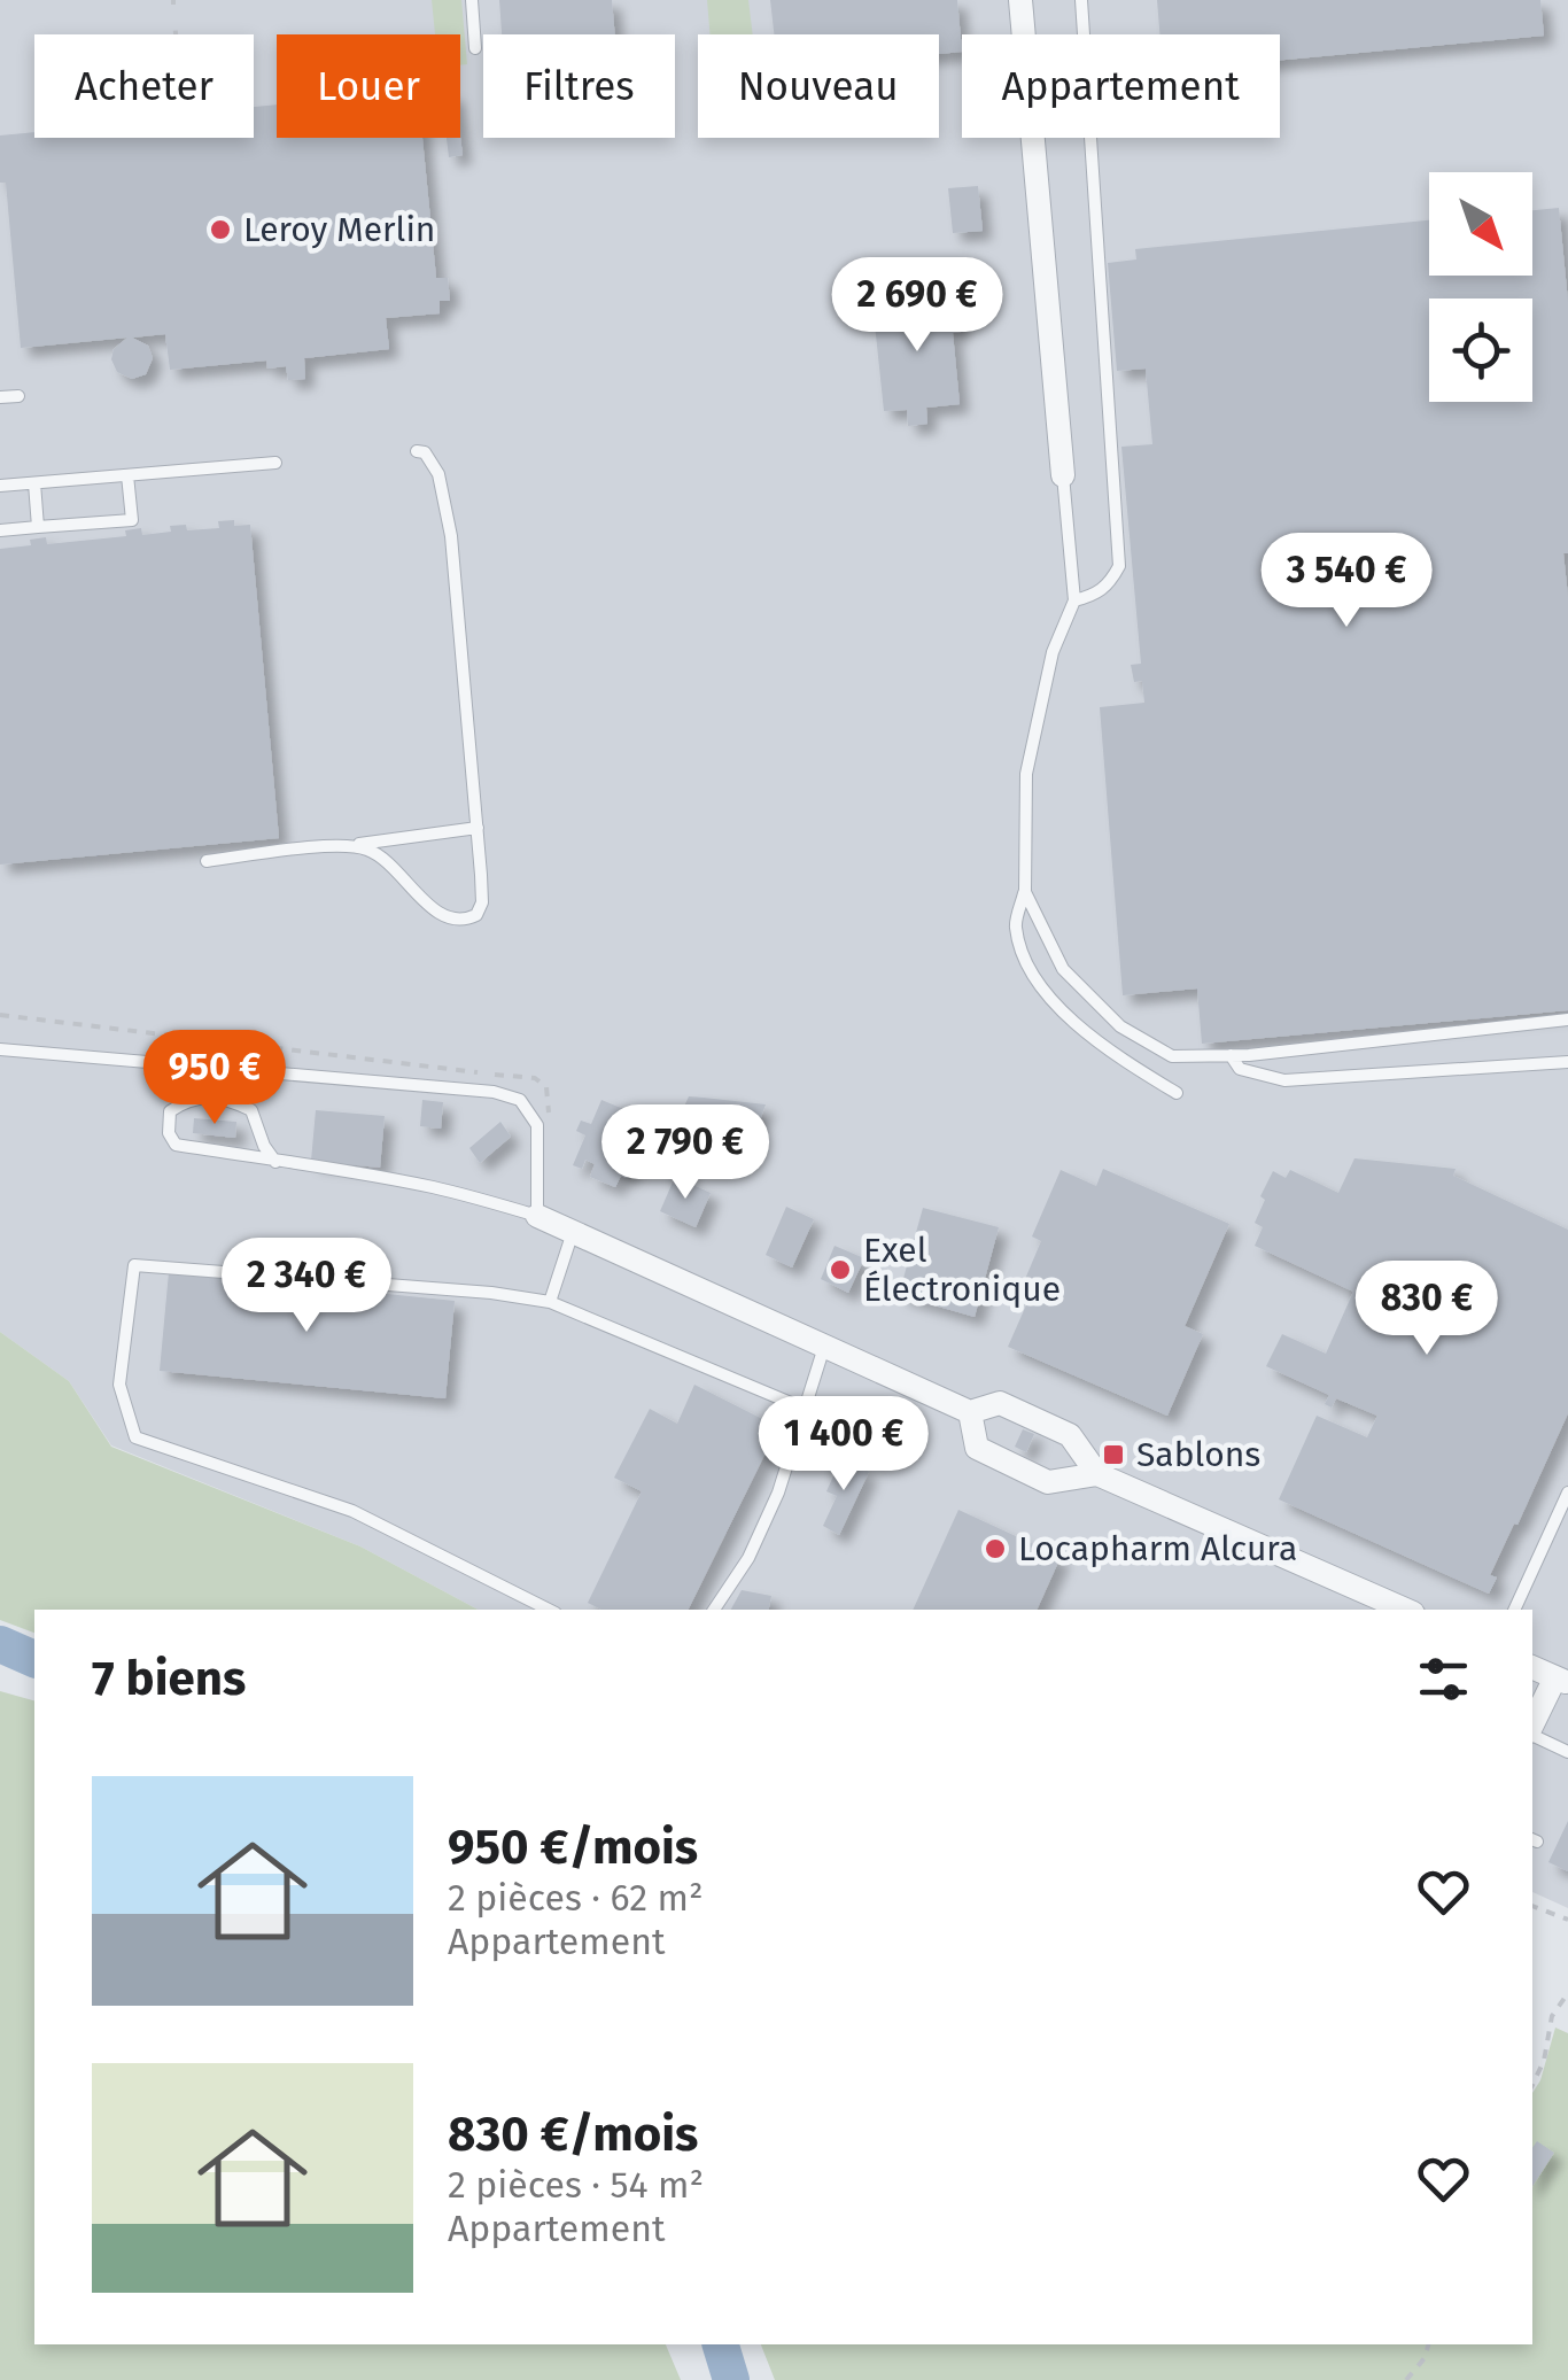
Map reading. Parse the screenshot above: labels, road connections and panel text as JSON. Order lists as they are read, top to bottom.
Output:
{
  "places": {
    "other": ["Leroy Merlin", "Exel Électronique", "Locapharm Alcura"],
    "transit": ["Sablons"]
  },
  "north": "bottom right",
  "page": {
    "chip": [
      "Acheter",
      "Louer",
      "Filtres",
      "Nouveau",
      "Appartement"
    ],
    "price": [
      "2 690 €",
      "3 540 €",
      "950 €",
      "2 790 €",
      "2 340 €",
      "830 €",
      "1 400 €"
    ],
    "heading": "7 biens",
    "list": [
      {
        "name": "950 €/mois",
        "note": "2 pièces · 62 m² · Appartement"
      },
      {
        "name": "830 €/mois",
        "note": "2 pièces · 54 m² · Appartement"
      }
    ]
  }
}
